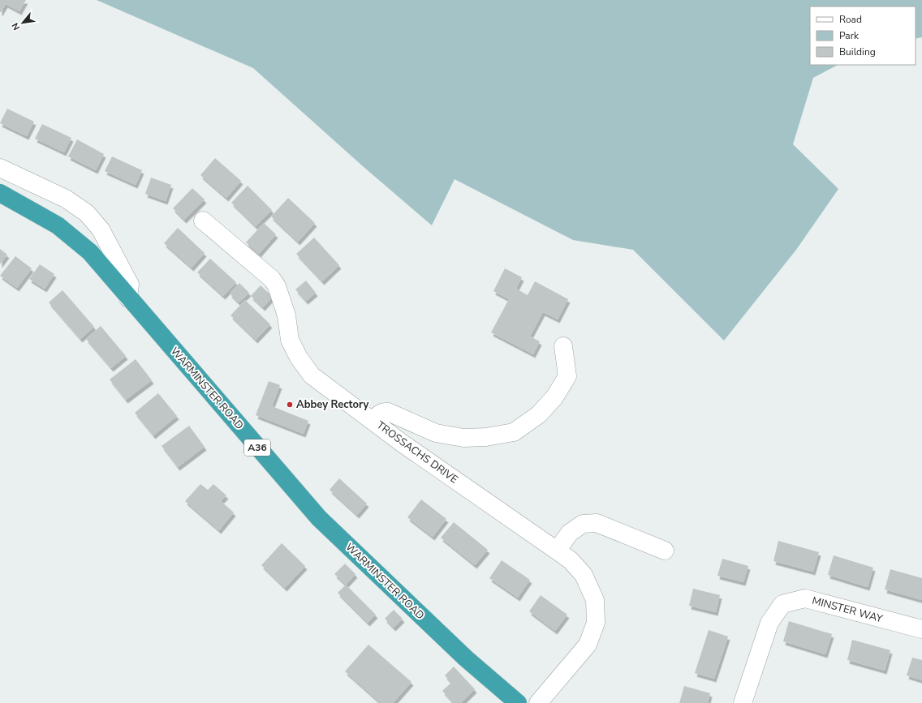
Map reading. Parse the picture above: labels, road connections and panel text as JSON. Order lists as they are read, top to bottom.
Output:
{
  "streets": {
    "highway": ["WARMINSTER ROAD", "A36"],
    "street": ["TROSSACHS DRIVE", "MINSTER WAY"]
  },
  "places": ["Abbey Rectory"],
  "legend": ["Road", "Park", "Building"],
  "north": "bottom left"
}
